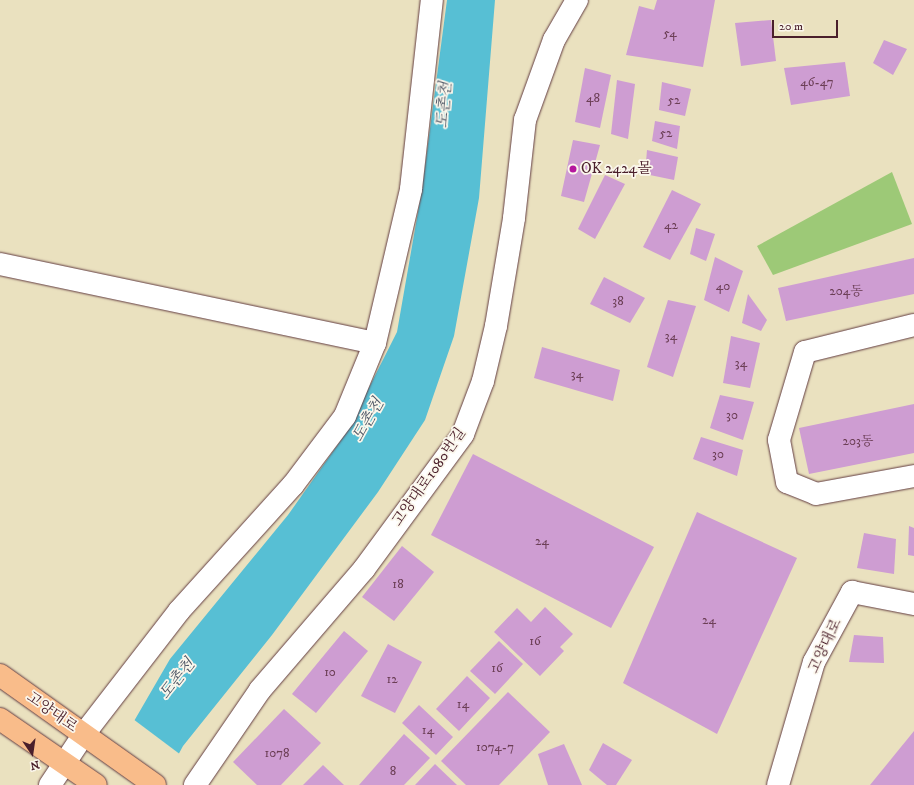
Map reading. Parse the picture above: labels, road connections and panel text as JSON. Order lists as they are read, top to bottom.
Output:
{
  "streets": {
    "main road": ["고양대로"],
    "street": ["고양대로1080번길"]
  },
  "water": ["도촌천"],
  "places": ["OK 2424몰"],
  "house_numbers": [
    "54",
    "46-47",
    "48",
    "52",
    "52",
    "42",
    "40",
    "204동",
    "38",
    "34",
    "34",
    "34",
    "30",
    "203동",
    "30",
    "24",
    "18",
    "24",
    "16",
    "16",
    "10",
    "12",
    "14",
    "14",
    "1074-7",
    "1078",
    "8"
  ],
  "scale_bar": "20 m",
  "north": "bottom"
}
